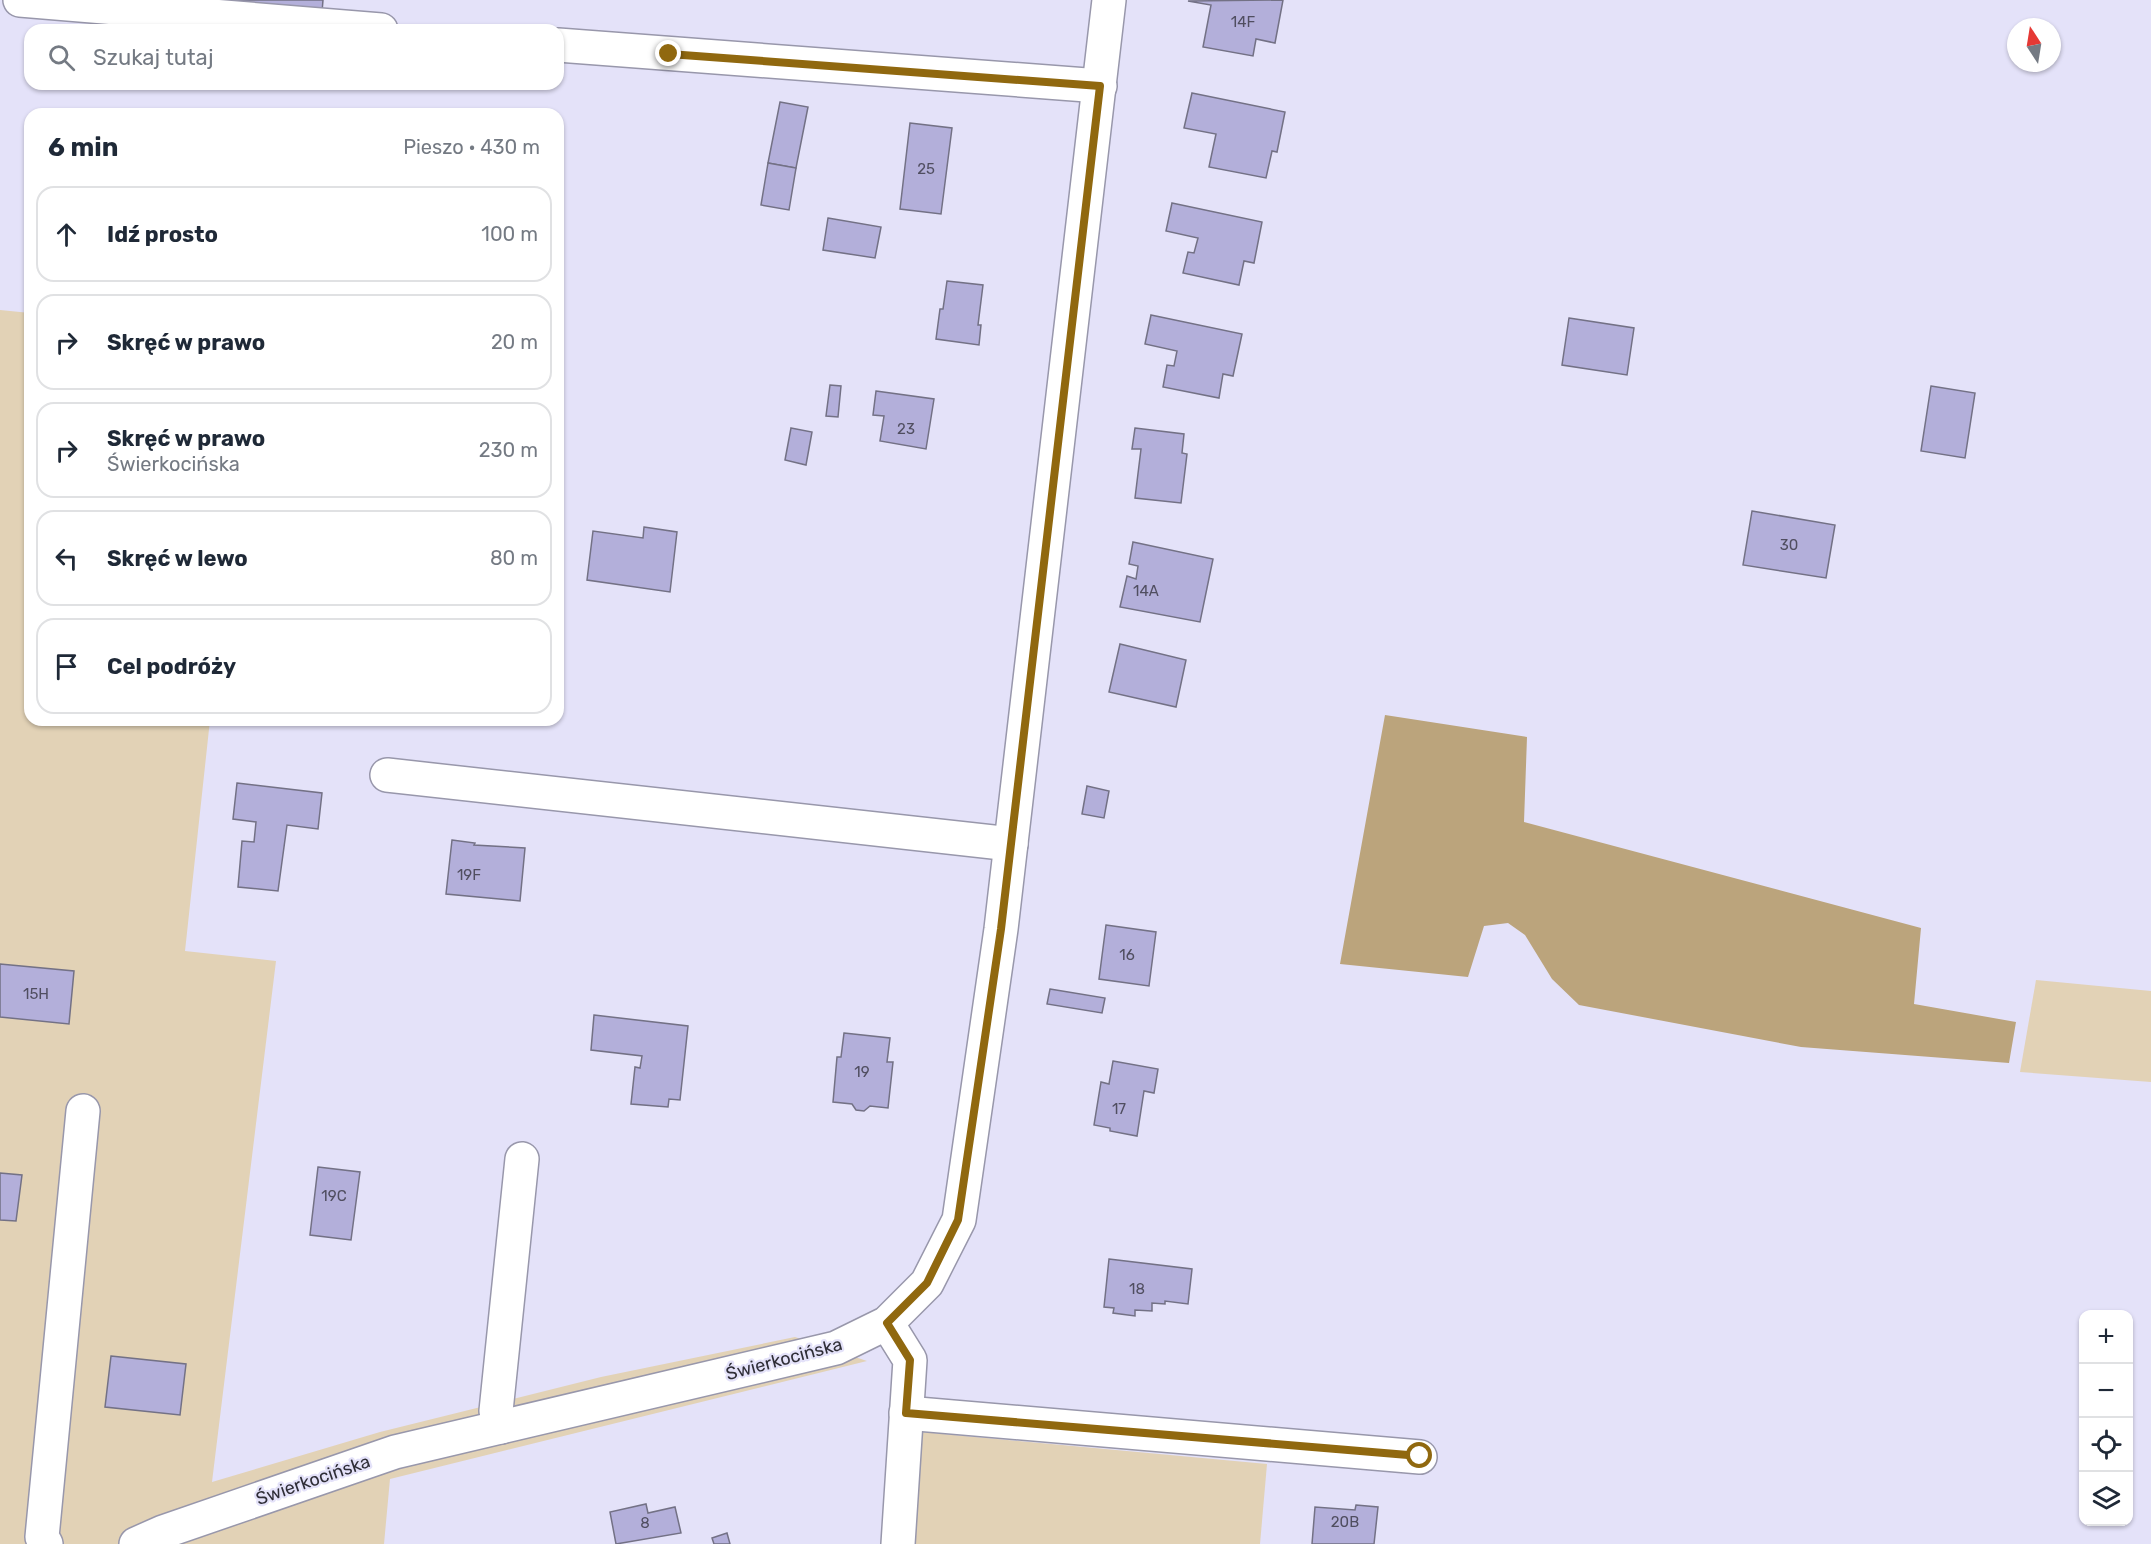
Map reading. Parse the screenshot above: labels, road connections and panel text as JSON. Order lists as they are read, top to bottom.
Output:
{
  "streets": {
    "street": ["Świerkocińska"]
  },
  "house_numbers": [
    "14F",
    "25",
    "23",
    "30",
    "14A",
    "19F",
    "16",
    "15H",
    "19",
    "17",
    "19C",
    "18",
    "20B",
    "8"
  ],
  "north": "top",
  "page": {
    "search": "Szukaj tutaj",
    "heading": ["6 min", "Pieszo · 430 m"],
    "list": [
      ["Idź prosto", "100 m"],
      ["Skręć w prawo", "20 m"],
      ["Skręć w prawo", "Świerkocińska", "230 m"],
      ["Skręć w lewo", "80 m"],
      "Cel podróży"
    ],
    "map_buttons": ["+", "−"]
  }
}
